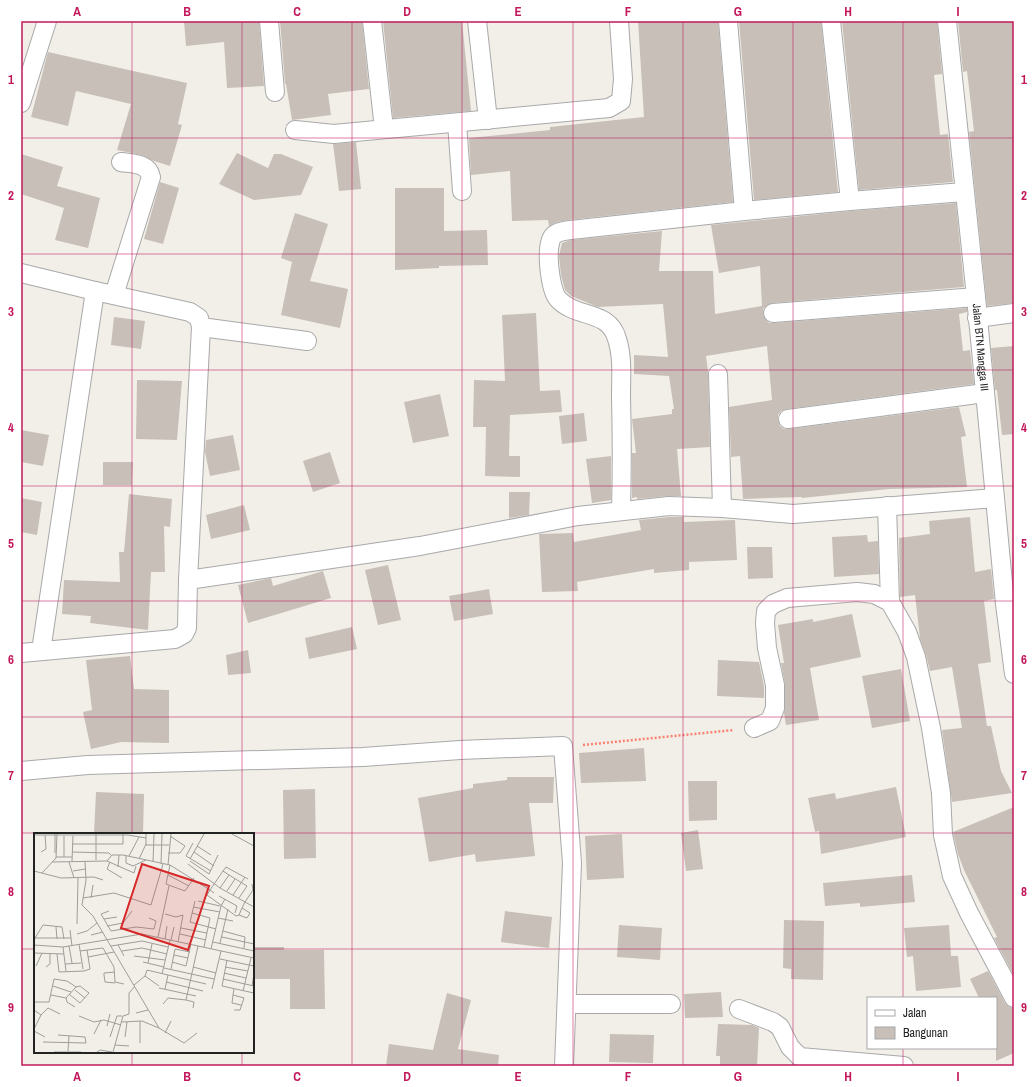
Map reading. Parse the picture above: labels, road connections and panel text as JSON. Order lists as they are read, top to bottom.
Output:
{
  "streets": {
    "street": ["Jalan BTN Mangga III"]
  },
  "legend": ["Jalan", "Bangunan"],
  "grid": {
    "columns": [
      "A",
      "B",
      "C",
      "D",
      "E",
      "F",
      "G",
      "H",
      "I"
    ],
    "rows": [
      "1",
      "2",
      "3",
      "4",
      "5",
      "6",
      "7",
      "8",
      "9"
    ]
  }
}
